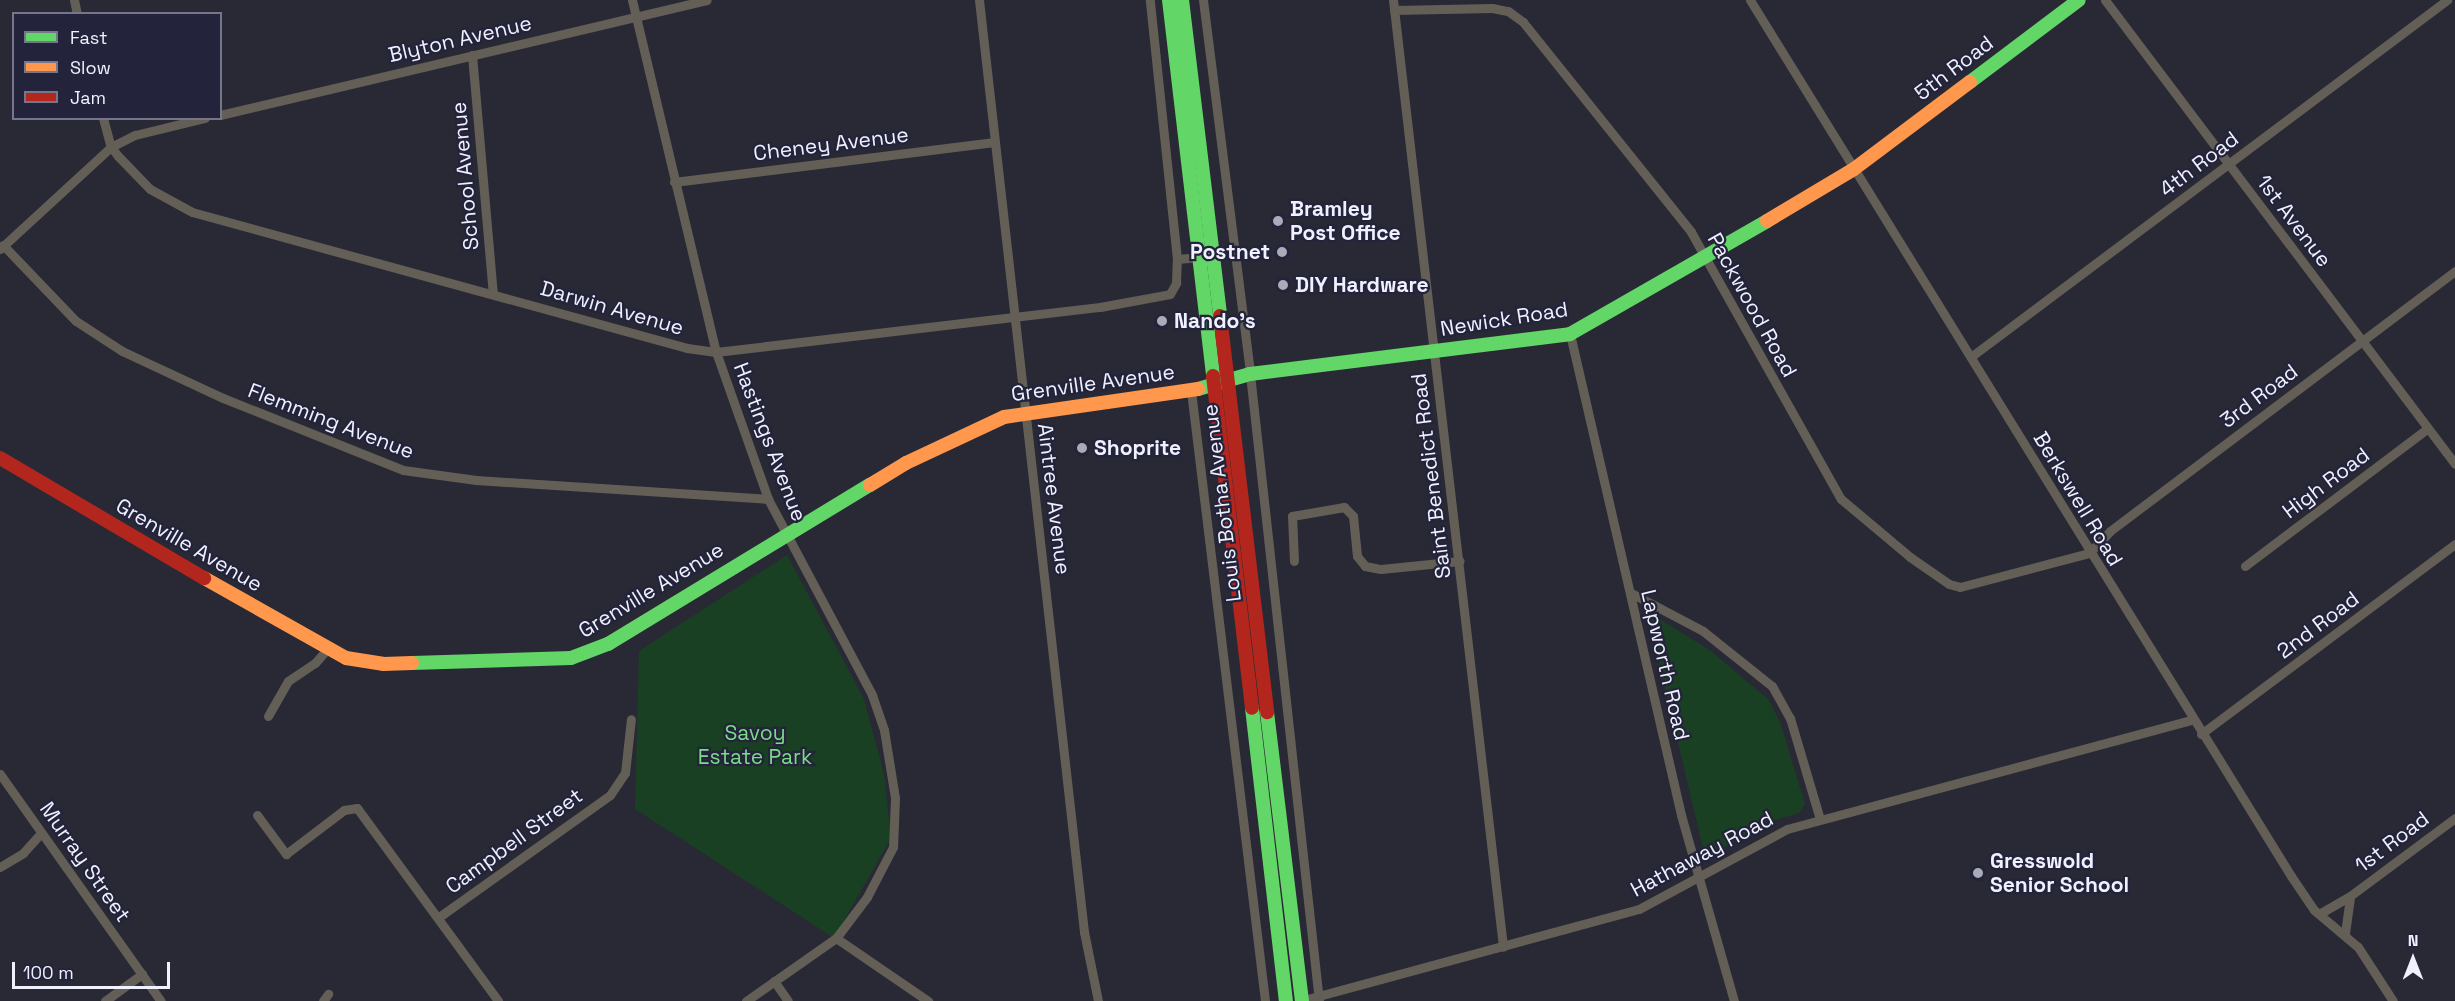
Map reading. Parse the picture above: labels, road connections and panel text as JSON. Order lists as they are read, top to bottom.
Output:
{
  "streets": {
    "street": [
      "Blyton Avenue",
      "5th Road",
      "Cheney Avenue",
      "4th Road",
      "School Avenue",
      "1st Avenue",
      "Packwood Road",
      "Darwin Avenue",
      "Newick Road",
      "Grenville Avenue",
      "3rd Road",
      "Flemming Avenue",
      "Hastings Avenue",
      "Saint Benedict Road",
      "High Road",
      "Aintree Avenue",
      "Berkswell Road",
      "Louis Botha Avenue",
      "2nd Road",
      "Lapworth Road",
      "Campbell Street",
      "1st Road",
      "Hathaway Road",
      "Murray Street"
    ]
  },
  "crossings": [
    ["Blyton Avenue", "School Avenue"],
    ["Blyton Avenue", "Hastings Avenue"],
    ["5th Road", "Newick Road"],
    ["5th Road", "Berkswell Road"],
    ["Cheney Avenue", "Hastings Avenue"],
    ["Cheney Avenue", "Aintree Avenue"],
    ["4th Road", "1st Avenue"],
    ["4th Road", "Berkswell Road"],
    ["School Avenue", "Darwin Avenue"],
    ["1st Avenue", "3rd Road"],
    ["1st Avenue", "High Road"],
    ["Packwood Road", "Newick Road"],
    ["Packwood Road", "3rd Road"],
    ["Packwood Road", "Saint Benedict Road"],
    ["Packwood Road", "Berkswell Road"],
    ["Darwin Avenue", "Hastings Avenue"],
    ["Darwin Avenue", "Aintree Avenue"],
    ["Newick Road", "Grenville Avenue"],
    ["Newick Road", "Saint Benedict Road"],
    ["Newick Road", "Berkswell Road"],
    ["Newick Road", "Louis Botha Avenue"],
    ["Newick Road", "Lapworth Road"],
    ["Grenville Avenue", "Hastings Avenue"],
    ["Grenville Avenue", "Aintree Avenue"],
    ["Grenville Avenue", "Louis Botha Avenue"],
    ["3rd Road", "Berkswell Road"],
    ["Flemming Avenue", "Hastings Avenue"],
    ["Saint Benedict Road", "Hathaway Road"],
    ["Berkswell Road", "2nd Road"],
    ["Berkswell Road", "1st Road"],
    ["Berkswell Road", "Hathaway Road"],
    ["Louis Botha Avenue", "Hathaway Road"],
    ["Lapworth Road", "Hathaway Road"]
  ],
  "parks": ["Savoy Estate Park"],
  "places": [
    "Bramley Post Office",
    "Postnet",
    "DIY Hardware",
    "Nando's",
    "Shoprite",
    "Gresswold Senior School"
  ],
  "legend": ["Fast", "Slow", "Jam"],
  "scale_bar": "100 m",
  "north": "top"
}
